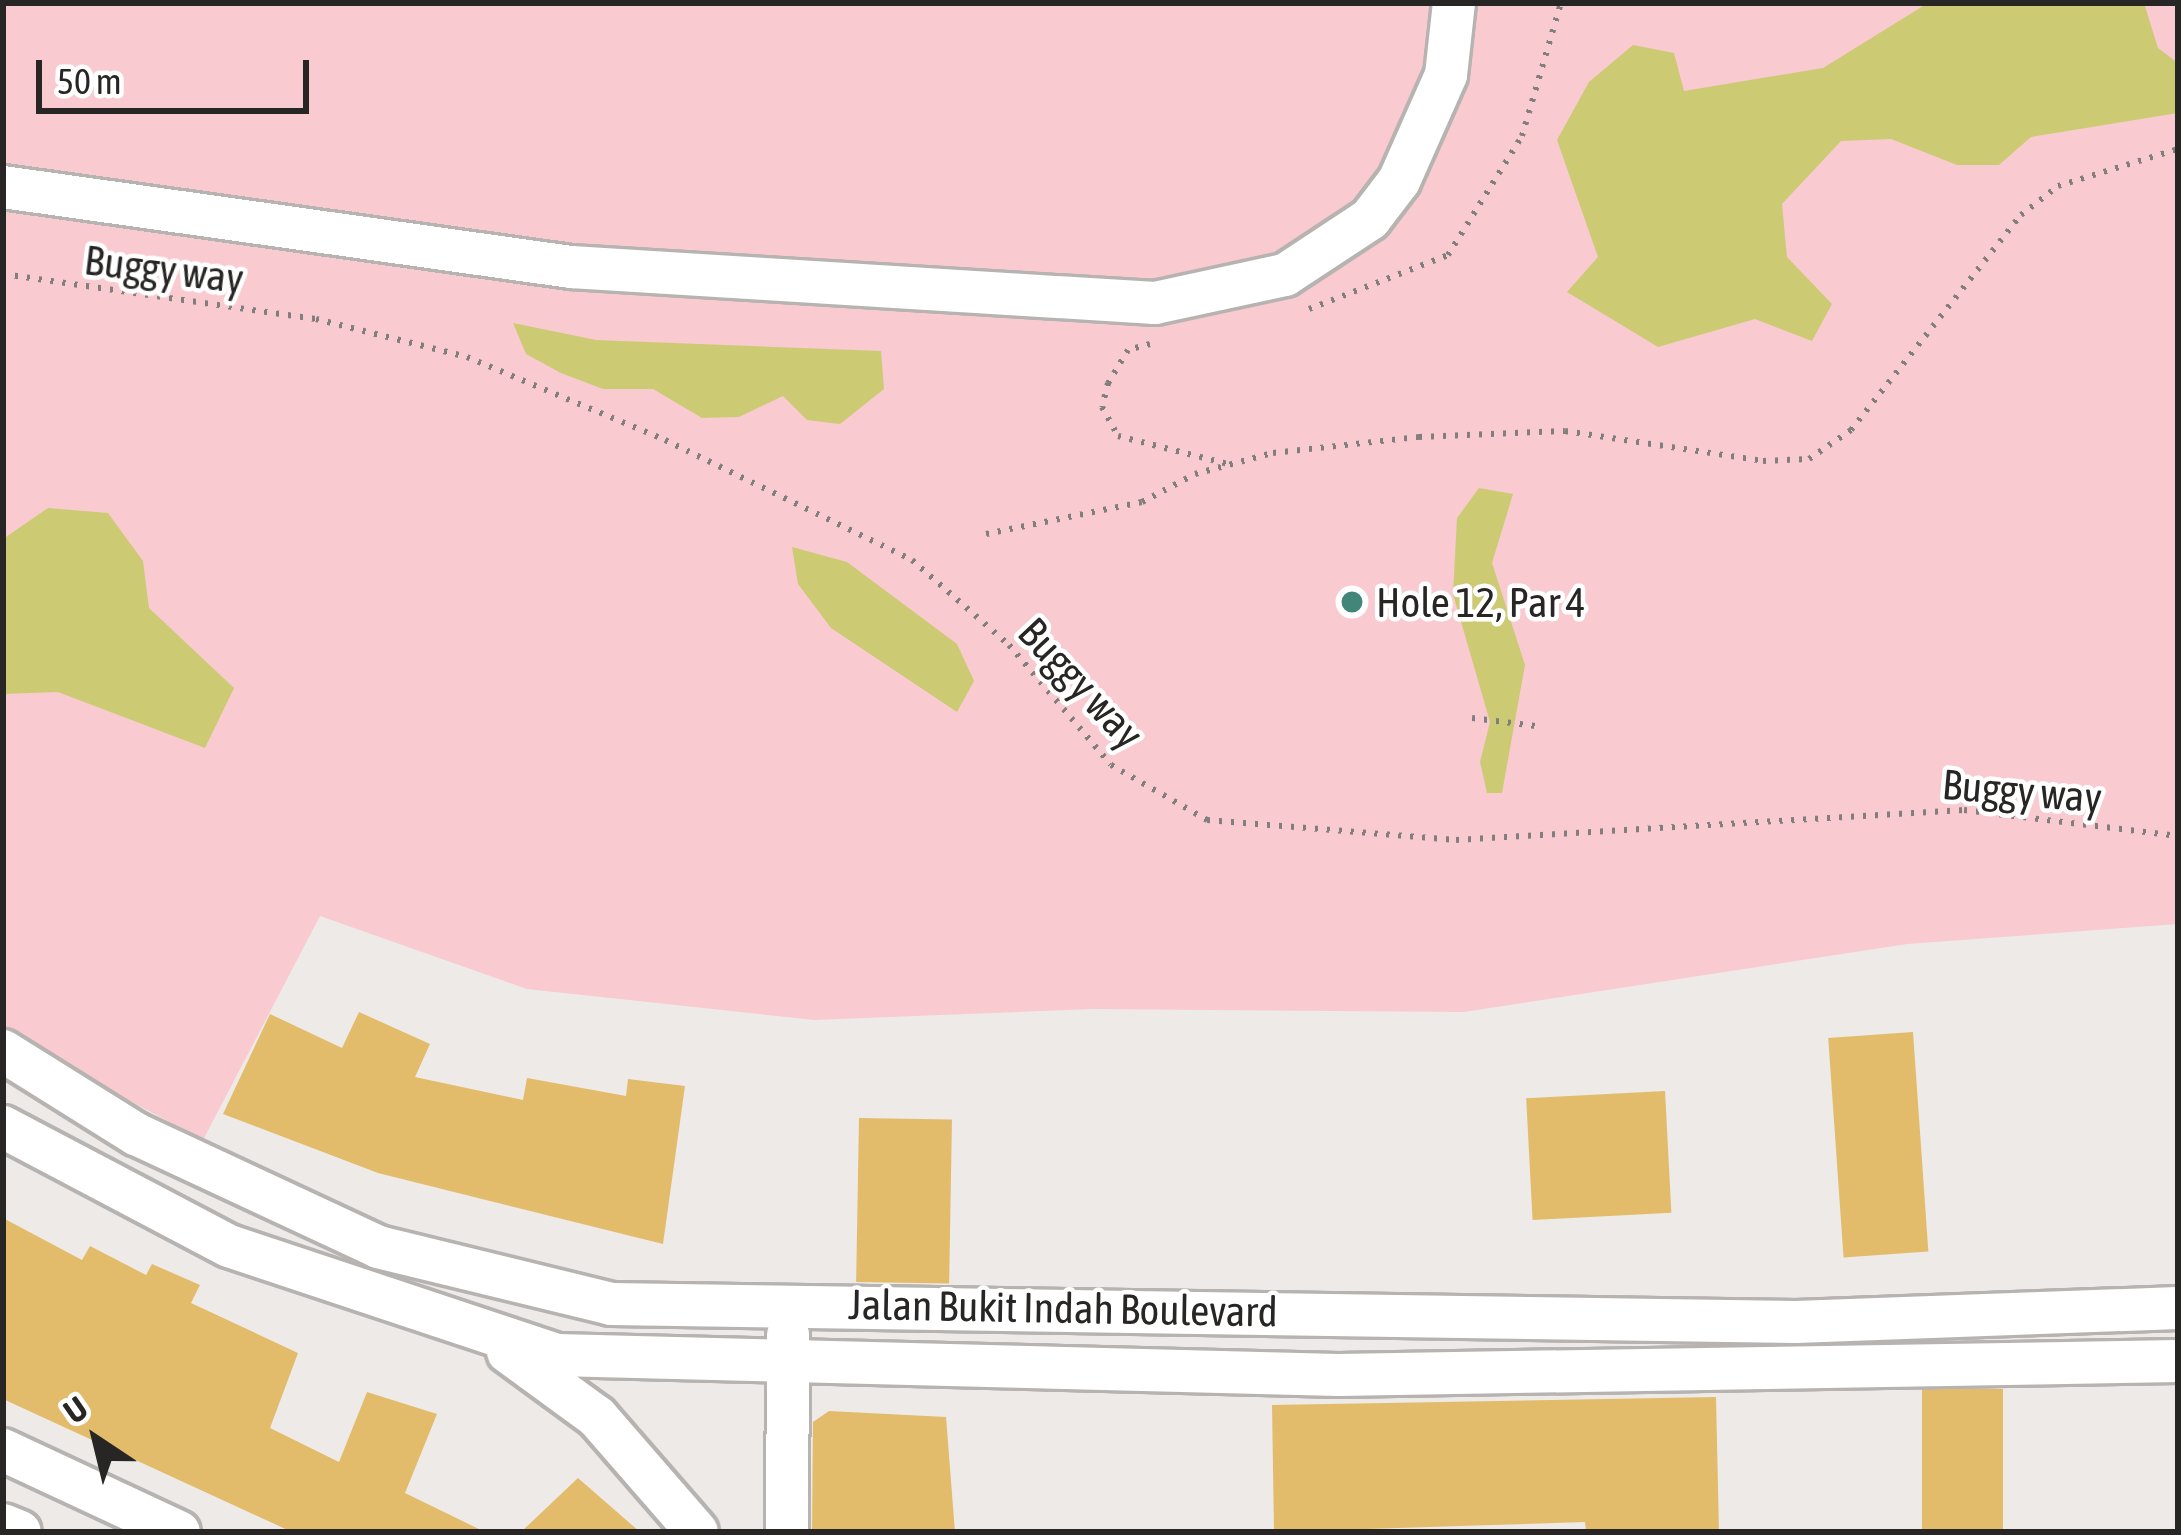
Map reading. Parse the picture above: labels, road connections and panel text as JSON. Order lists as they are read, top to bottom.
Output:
{
  "streets": {
    "street": ["Jalan Bukit Indah Boulevard"],
    "path": ["Buggy way"]
  },
  "places": ["Hole 12, Par 4"],
  "scale_bar": "50 m",
  "north": "top left"
}
